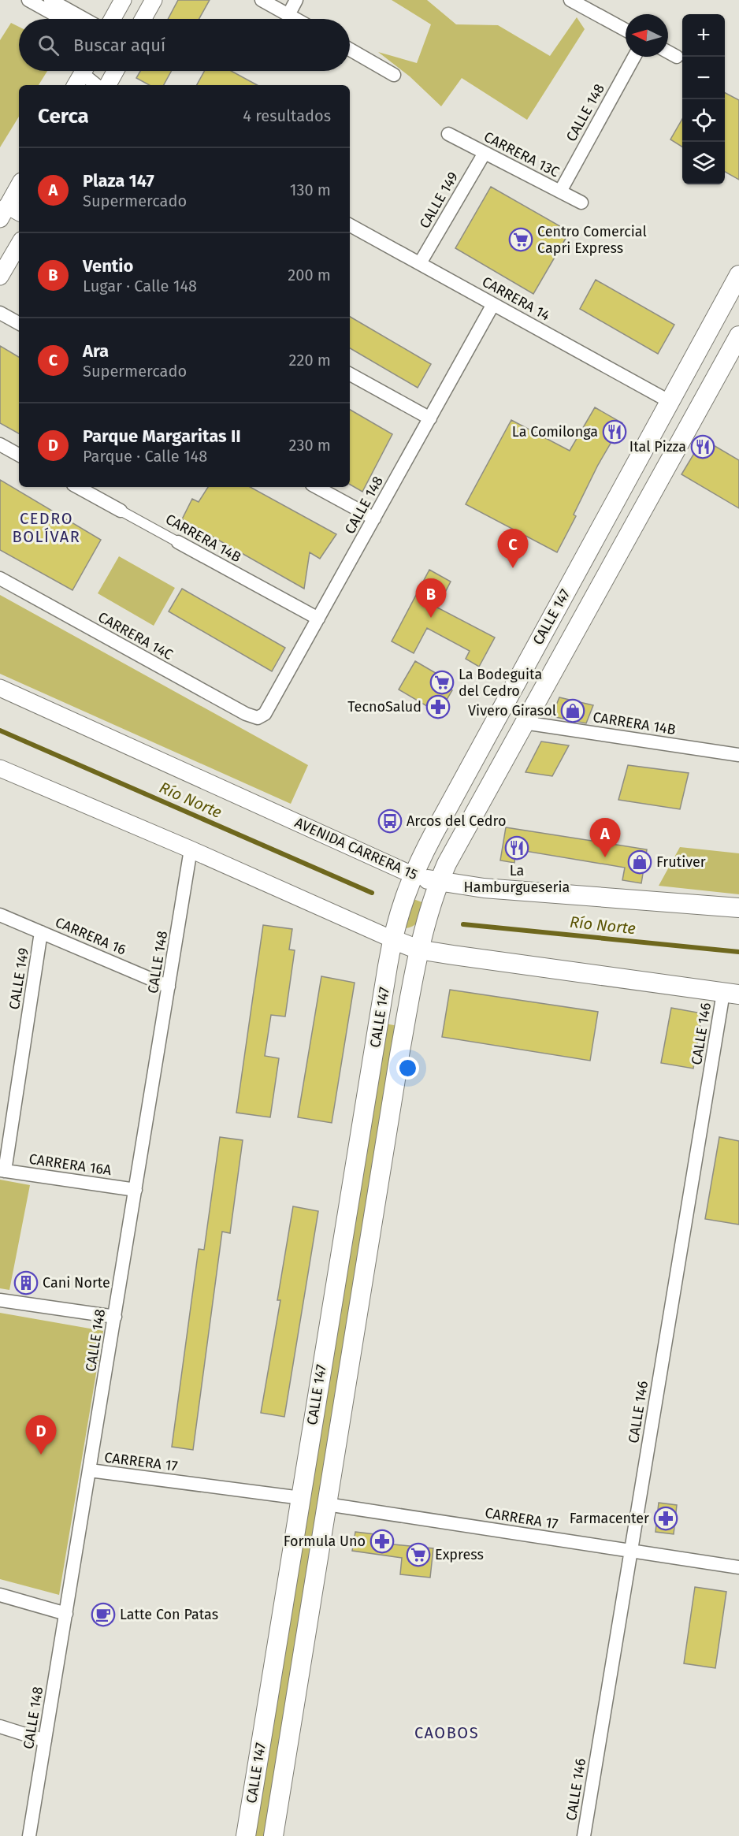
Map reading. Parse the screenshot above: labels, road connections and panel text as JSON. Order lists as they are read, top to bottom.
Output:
{
  "streets": {
    "main road": ["CALLE 147", "AVENIDA CARRERA 15"],
    "street": [
      "CALLE 148",
      "CARRERA 13C",
      "CALLE 149",
      "CARRERA 14",
      "CARRERA 14B",
      "CARRERA 14C",
      "CARRERA 16",
      "CALLE 146",
      "CARRERA 16A",
      "CARRERA 17"
    ]
  },
  "crossings": [
    ["CALLE 148", "CARRERA 13C"],
    ["CALLE 148", "CARRERA 14"],
    ["CALLE 148", "CARRERA 14B"],
    ["CALLE 148", "CARRERA 14C"],
    ["CALLE 148", "CARRERA 16"],
    ["CALLE 148", "CARRERA 16A"],
    ["CALLE 148", "CARRERA 17"],
    ["CARRERA 13C", "CALLE 149"],
    ["CALLE 149", "CARRERA 14"],
    ["CALLE 149", "CARRERA 16"],
    ["CALLE 149", "CARRERA 16A"],
    ["CARRERA 14", "CALLE 147"],
    ["CARRERA 14B", "CALLE 147"],
    ["CALLE 147", "AVENIDA CARRERA 15"],
    ["CALLE 147", "CARRERA 17"],
    ["CALLE 146", "CARRERA 17"]
  ],
  "districts": ["CEDRO BOLÍVAR", "CAOBOS"],
  "water": ["Río Norte"],
  "places": {
    "supermarket": ["Centro Comercial Capri Express", "La Bodeguita del Cedro", "Express"],
    "restaurant": ["La Comilonga", "Ital Pizza", "La Hamburgueseria"],
    "pharmacy": ["TecnoSalud", "Farmacenter", "Formula Uno"],
    "shop": ["Vivero Girasol", "Frutiver"],
    "bus stop": ["Arcos del Cedro"],
    "building": ["Cani Norte"],
    "cafe": ["Latte Con Patas"]
  },
  "north": "left",
  "page": {
    "map_buttons": ["+", "−"],
    "search": "Buscar aquí",
    "heading": ["Cerca", "4 resultados"],
    "list": [
      {
        "mark": "A",
        "name": "Plaza 147",
        "note": "Supermercado",
        "value": "130 m"
      },
      {
        "mark": "B",
        "name": "Ventio",
        "note": "Lugar · Calle 148",
        "value": "200 m"
      },
      {
        "mark": "C",
        "name": "Ara",
        "note": "Supermercado",
        "value": "220 m"
      },
      {
        "mark": "D",
        "name": "Parque Margaritas II",
        "note": "Parque · Calle 148",
        "value": "230 m"
      }
    ],
    "pins": [
      "C",
      "B",
      "A",
      "D"
    ]
  }
}
